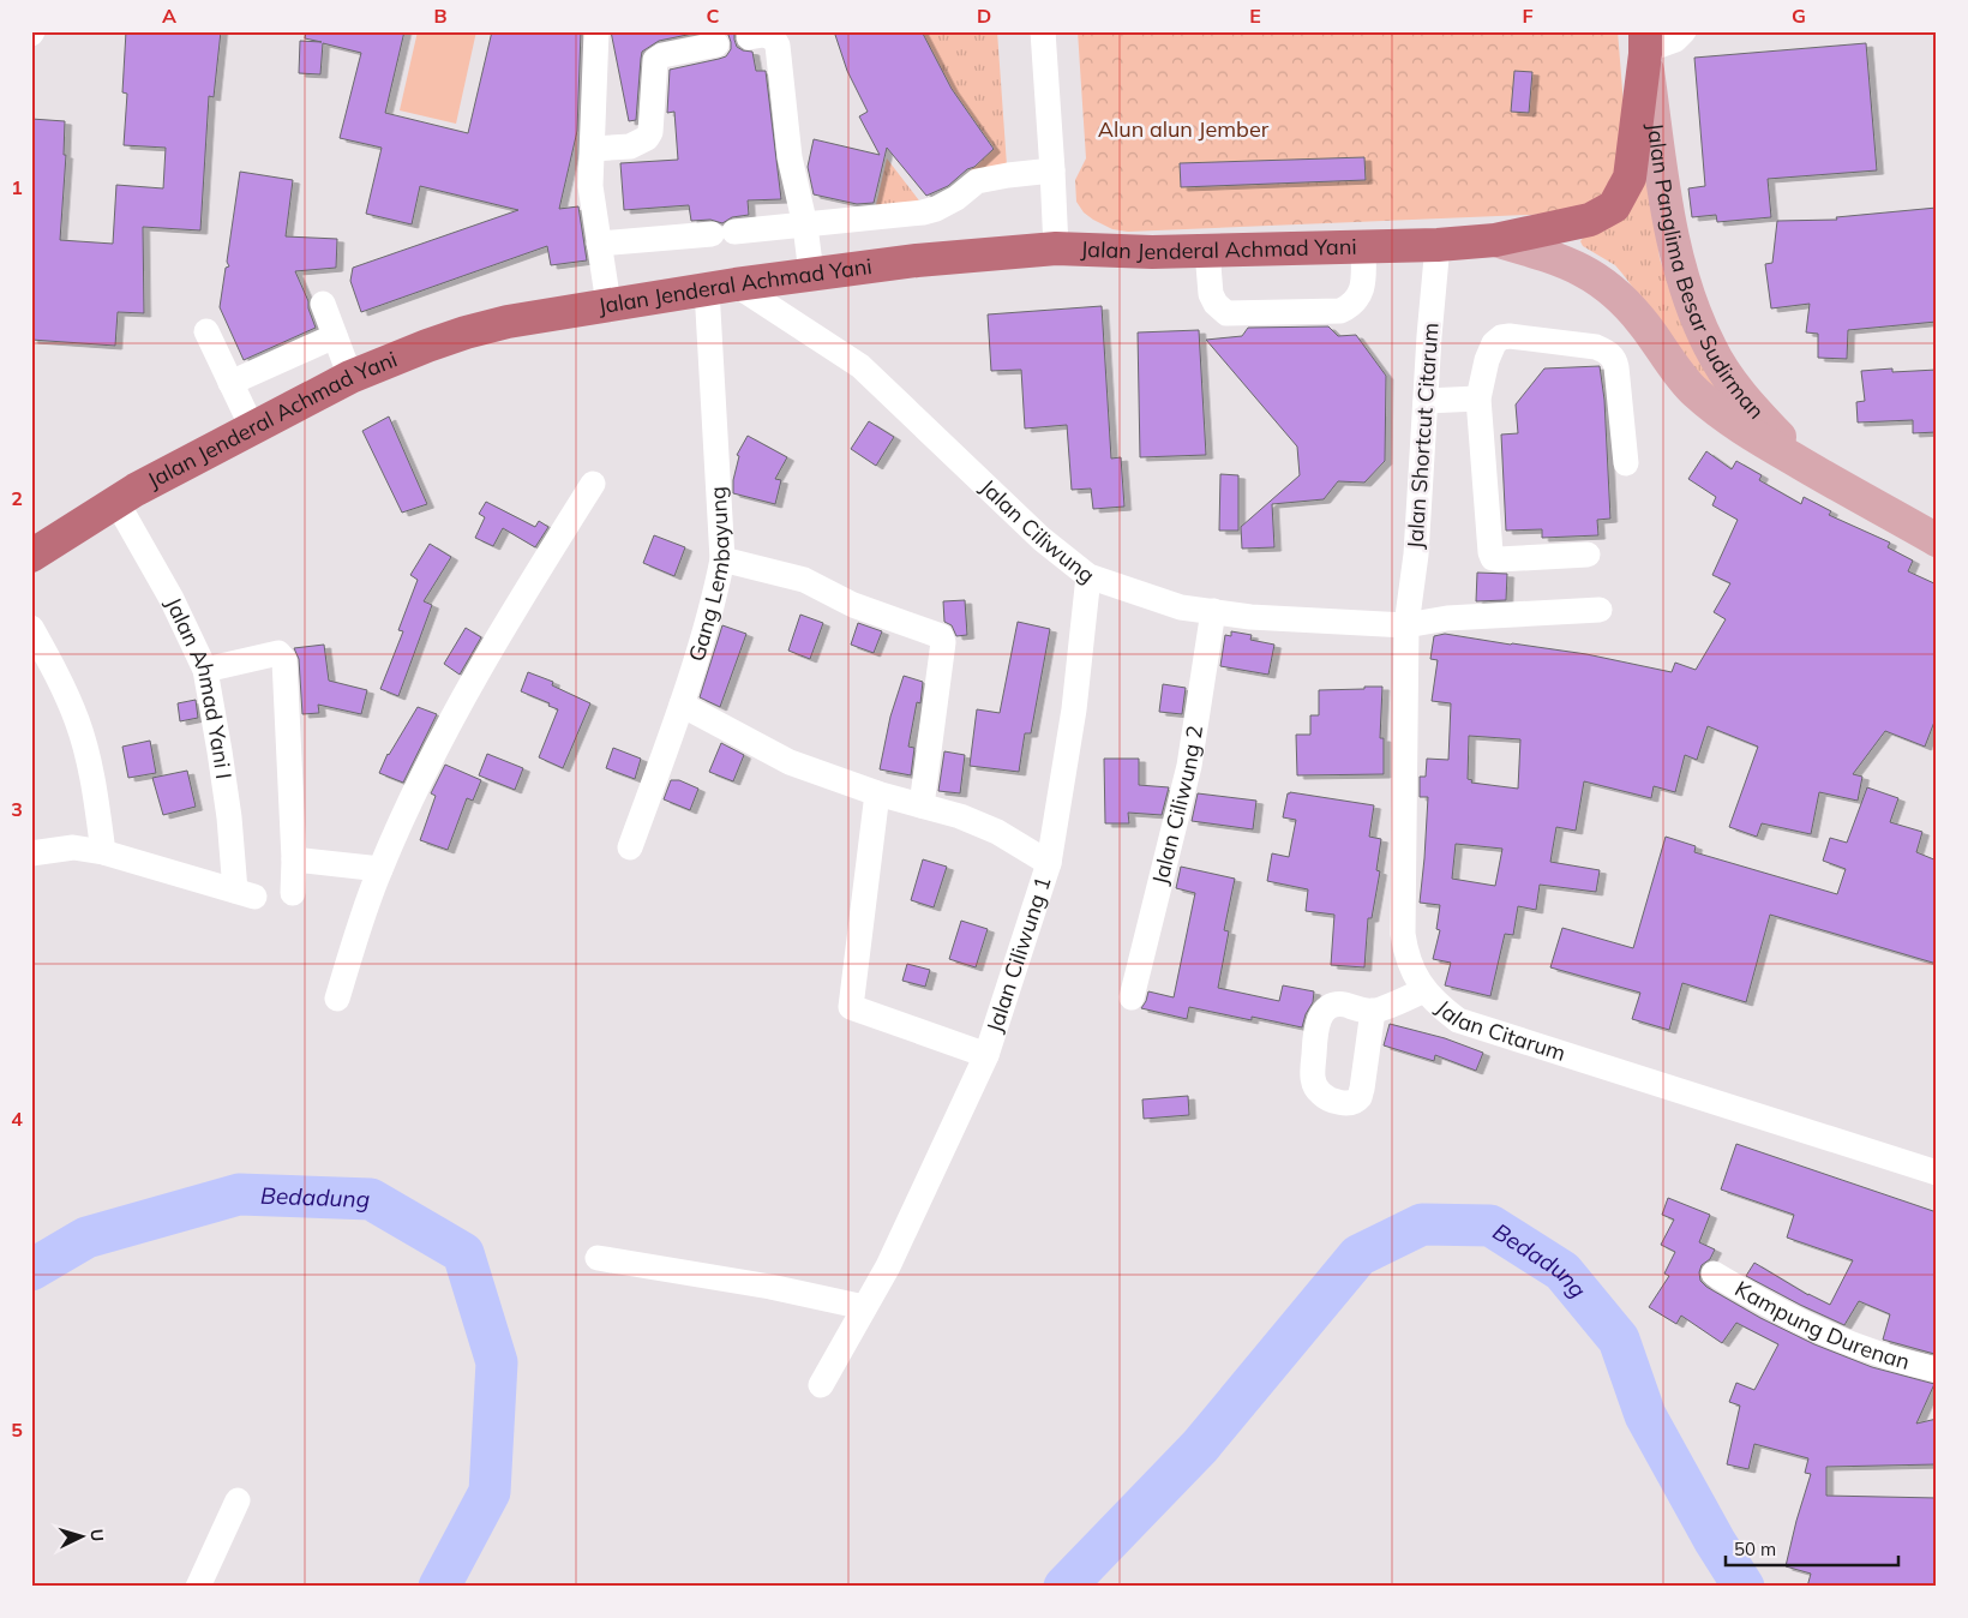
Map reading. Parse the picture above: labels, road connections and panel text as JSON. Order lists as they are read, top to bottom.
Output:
{
  "streets": {
    "highway": ["Jalan Jenderal Achmad Yani"],
    "main road": ["Jalan Panglima Besar Sudirman"],
    "street": [
      "Jalan Shortcut Citarum",
      "Jalan Ciliwung",
      "Gang Lembayung",
      "Jalan Ahmad Yani I",
      "Jalan Ciliwung 2",
      "Jalan Ciliwung 1",
      "Jalan Citarum",
      "Kampung Durenan"
    ]
  },
  "crossings": [
    ["Jalan Jenderal Achmad Yani", "Jalan Panglima Besar Sudirman"],
    ["Jalan Jenderal Achmad Yani", "Jalan Shortcut Citarum"],
    ["Jalan Jenderal Achmad Yani", "Jalan Ciliwung"],
    ["Jalan Jenderal Achmad Yani", "Gang Lembayung"],
    ["Jalan Jenderal Achmad Yani", "Jalan Ahmad Yani I"],
    ["Jalan Shortcut Citarum", "Jalan Ciliwung"],
    ["Jalan Shortcut Citarum", "Jalan Citarum"],
    ["Jalan Ciliwung", "Gang Lembayung"],
    ["Jalan Ciliwung", "Jalan Ciliwung 2"],
    ["Jalan Ciliwung", "Jalan Ciliwung 1"],
    ["Jalan Ciliwung", "Jalan Citarum"]
  ],
  "water": ["Bedadung"],
  "parks": ["Alun alun Jember"],
  "scale_bar": "50 m",
  "north": "right",
  "grid": {
    "columns": [
      "A",
      "B",
      "C",
      "D",
      "E",
      "F",
      "G"
    ],
    "rows": [
      "1",
      "2",
      "3",
      "4",
      "5"
    ]
  }
}
